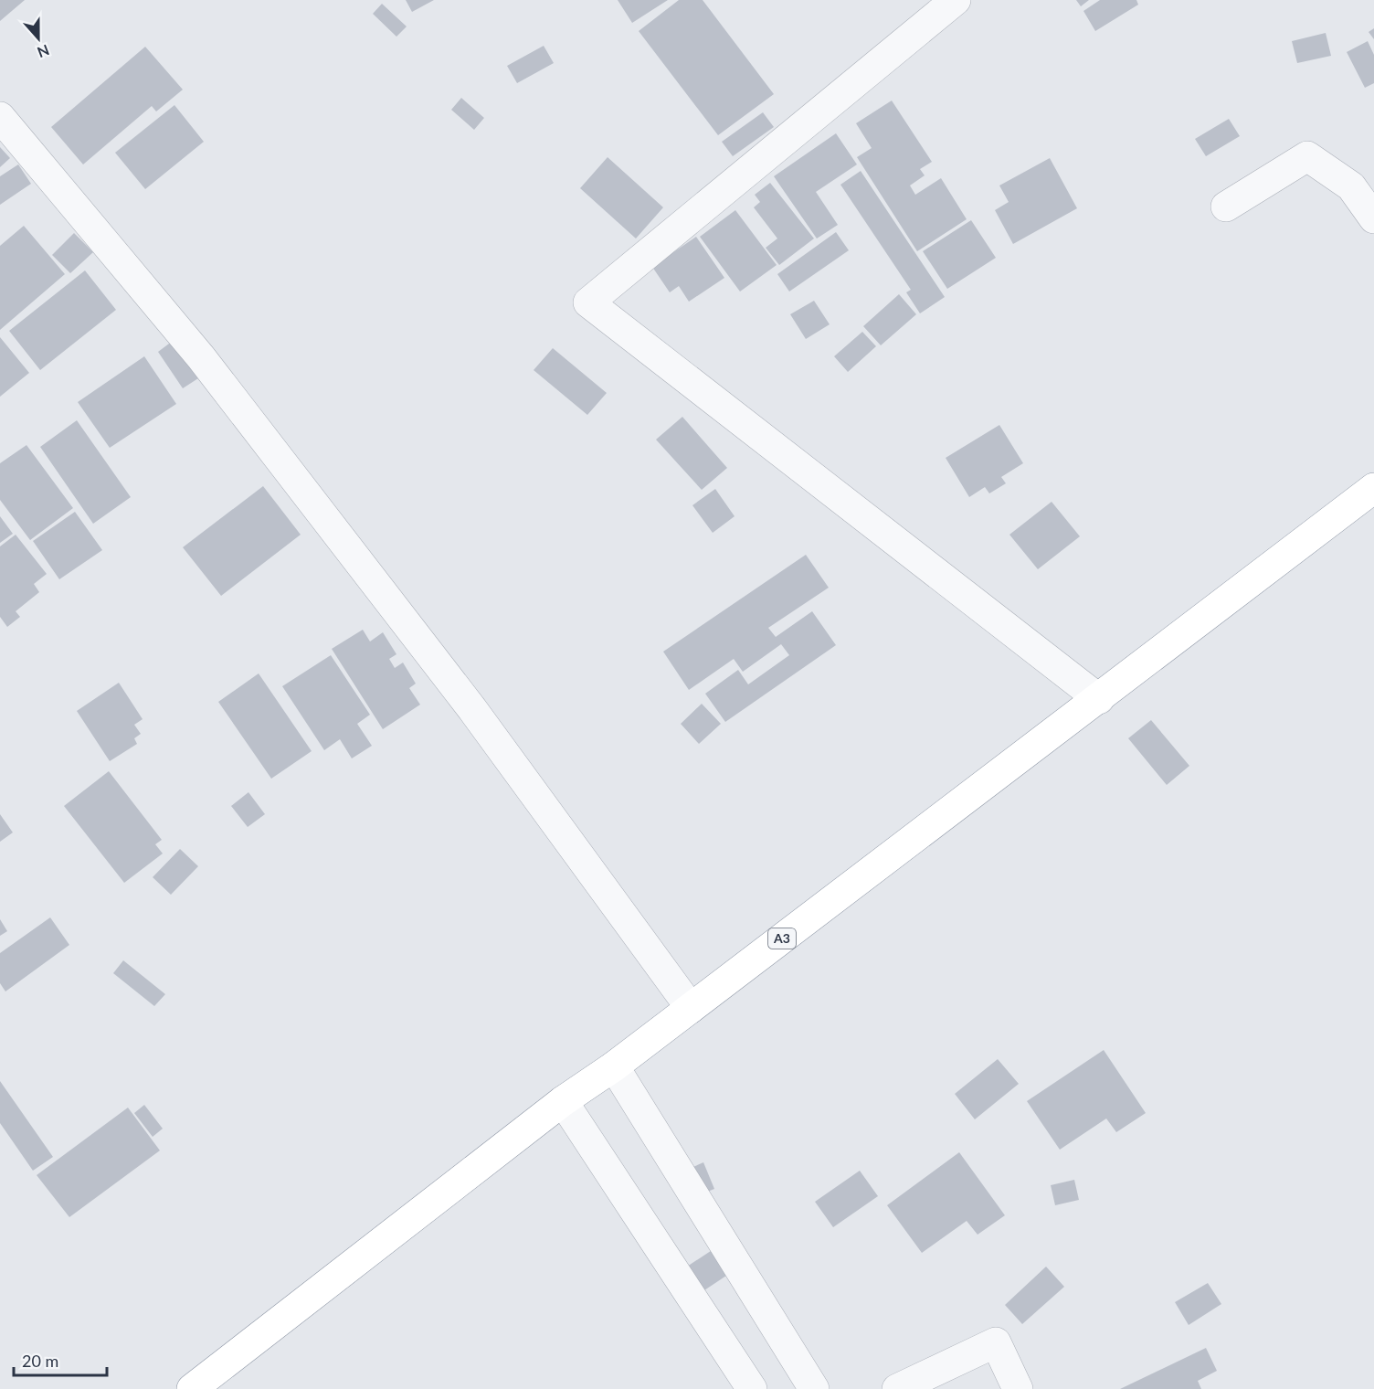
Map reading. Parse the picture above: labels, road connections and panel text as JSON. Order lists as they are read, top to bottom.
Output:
{
  "streets": {
    "highway": ["A3"]
  },
  "scale_bar": "20 m",
  "north": "bottom"
}
